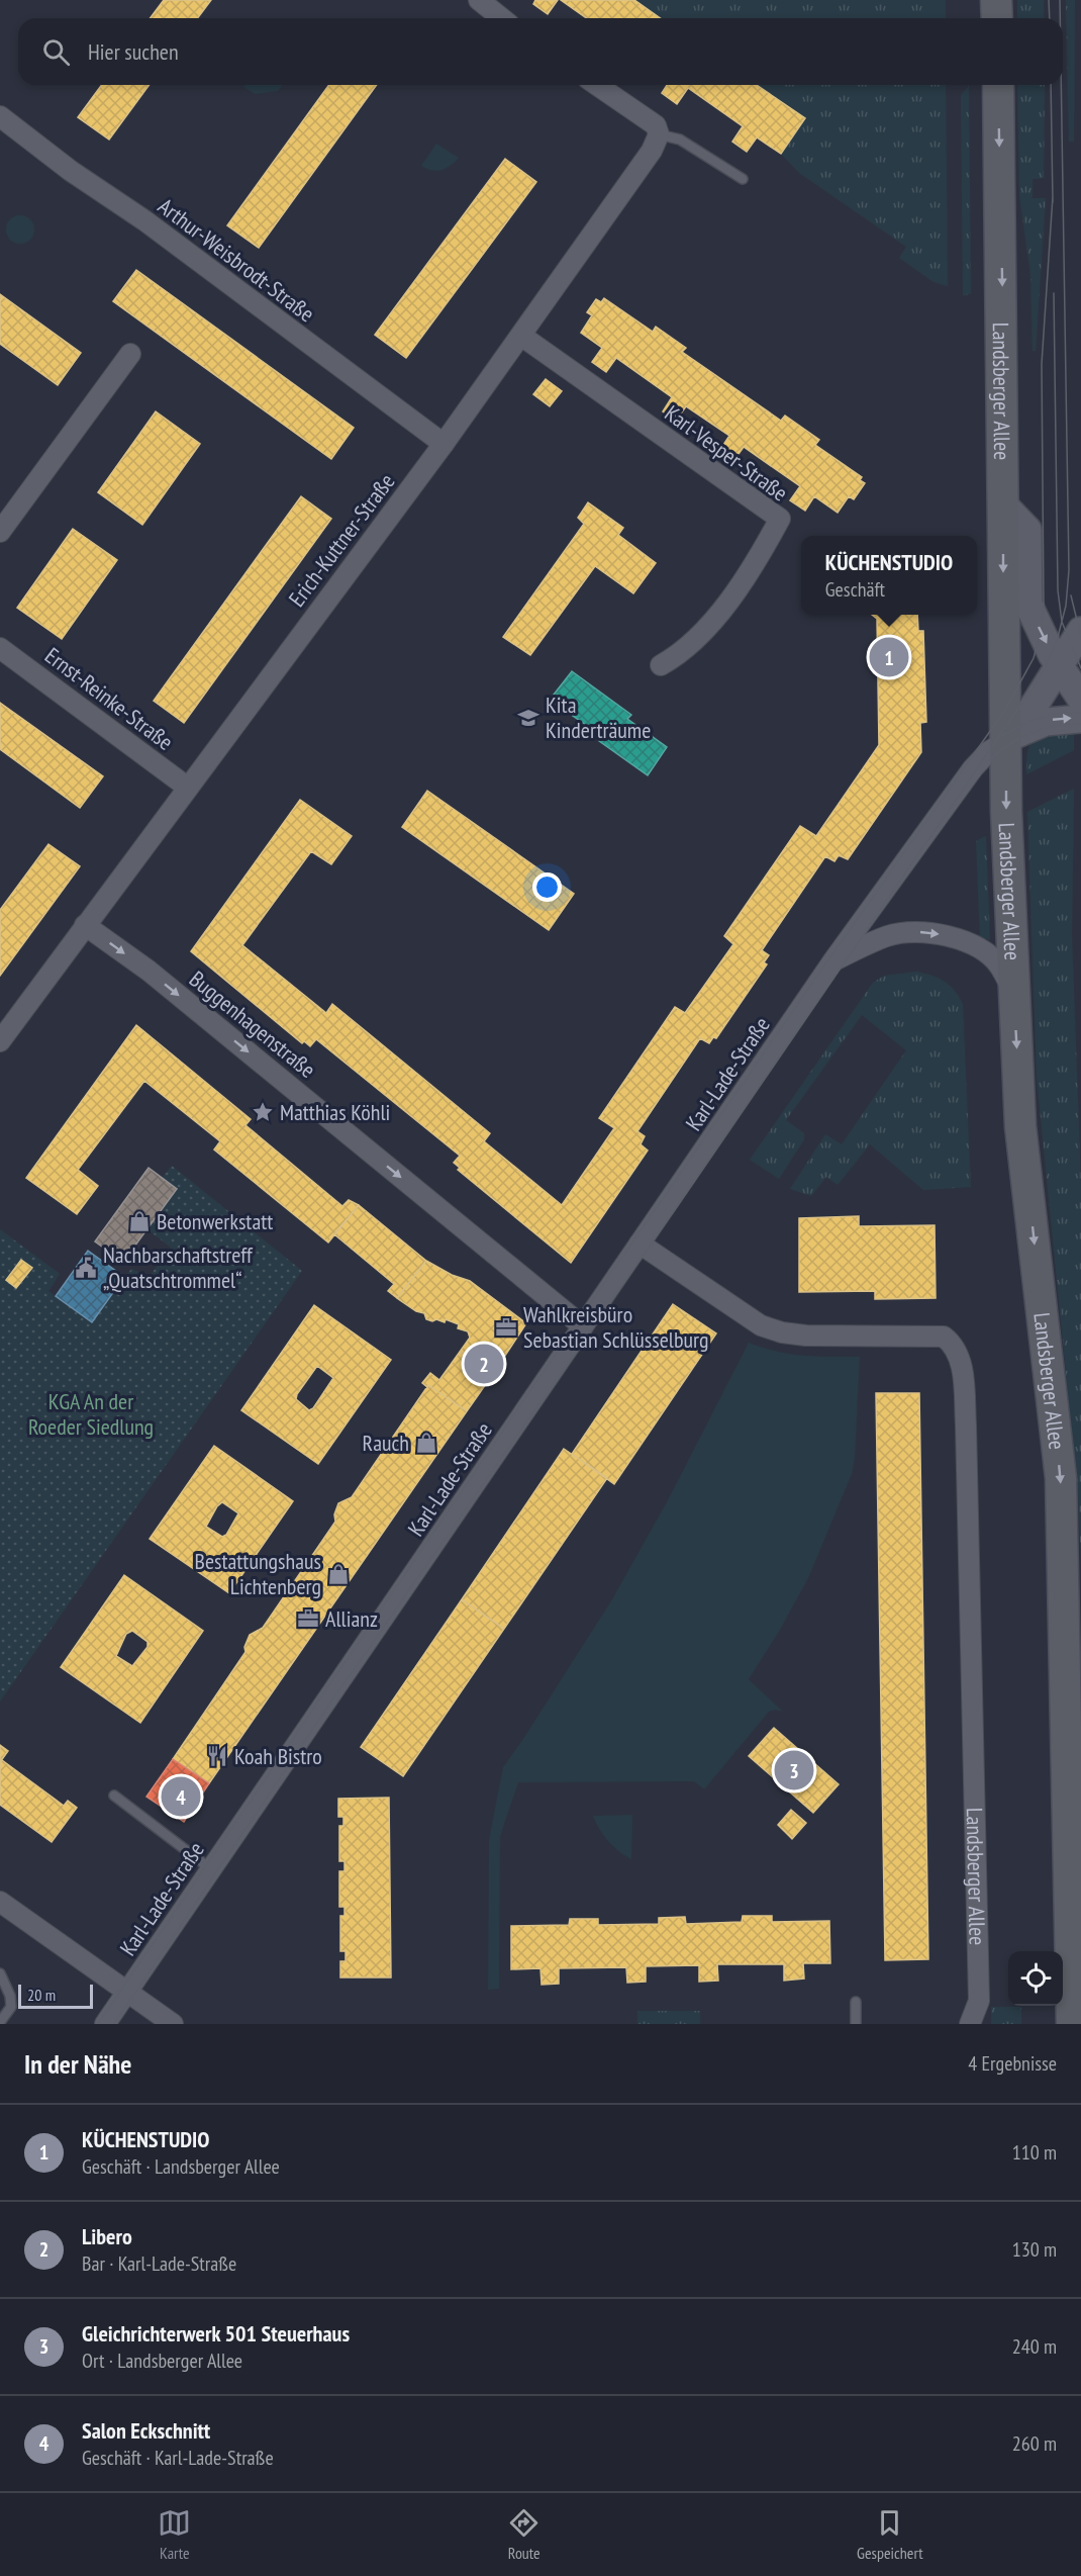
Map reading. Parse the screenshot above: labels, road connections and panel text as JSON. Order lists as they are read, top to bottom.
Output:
{
  "streets": {
    "main road": ["Landsberger Allee"],
    "street": [
      "Arthur-Weisbrodt-Straße",
      "Karl-Vesper-Straße",
      "Erich-Kuttner-Straße",
      "Ernst-Reinke-Straße",
      "Buggenhagenstraße",
      "Karl-Lade-Straße"
    ]
  },
  "crossings": [
    ["Arthur-Weisbrodt-Straße", "Erich-Kuttner-Straße"],
    ["Landsberger Allee", "Karl-Lade-Straße"],
    ["Karl-Vesper-Straße", "Erich-Kuttner-Straße"],
    ["Erich-Kuttner-Straße", "Ernst-Reinke-Straße"],
    ["Erich-Kuttner-Straße", "Buggenhagenstraße"],
    ["Buggenhagenstraße", "Karl-Lade-Straße"]
  ],
  "one_way": ["Landsberger Allee", "Buggenhagenstraße"],
  "parks": ["KGA An der Roeder Siedlung"],
  "places": {
    "school or university": ["Kita Kinderträume"],
    "place": ["Matthias Köhli"],
    "shop": ["Betonwerkstatt", "Rauch", "Bestattungshaus Lichtenberg"],
    "public building": ["Nachbarschaftstreff „Quatschtrommel“"],
    "office": ["Wahlkreisbüro Sebastian Schlüsselburg", "Allianz"],
    "restaurant": ["Koah Bistro"]
  },
  "scale_bar": "20 m",
  "page": {
    "search": "Hier suchen",
    "popup": ["KÜCHENSTUDIO", "Geschäft"],
    "pins": [
      "1",
      "2",
      "3",
      "4"
    ],
    "scale": "20 m",
    "heading": ["In der Nähe", "4 Ergebnisse"],
    "list": [
      {
        "mark": "1",
        "name": "KÜCHENSTUDIO",
        "note": "Geschäft · Landsberger Allee",
        "value": "110 m"
      },
      {
        "mark": "2",
        "name": "Libero",
        "note": "Bar · Karl-Lade-Straße",
        "value": "130 m"
      },
      {
        "mark": "3",
        "name": "Gleichrichterwerk 501 Steuerhaus",
        "note": "Ort · Landsberger Allee",
        "value": "240 m"
      },
      {
        "mark": "4",
        "name": "Salon Eckschnitt",
        "note": "Geschäft · Karl-Lade-Straße",
        "value": "260 m"
      }
    ],
    "nav": ["Karte", "Route", "Gespeichert"]
  }
}
